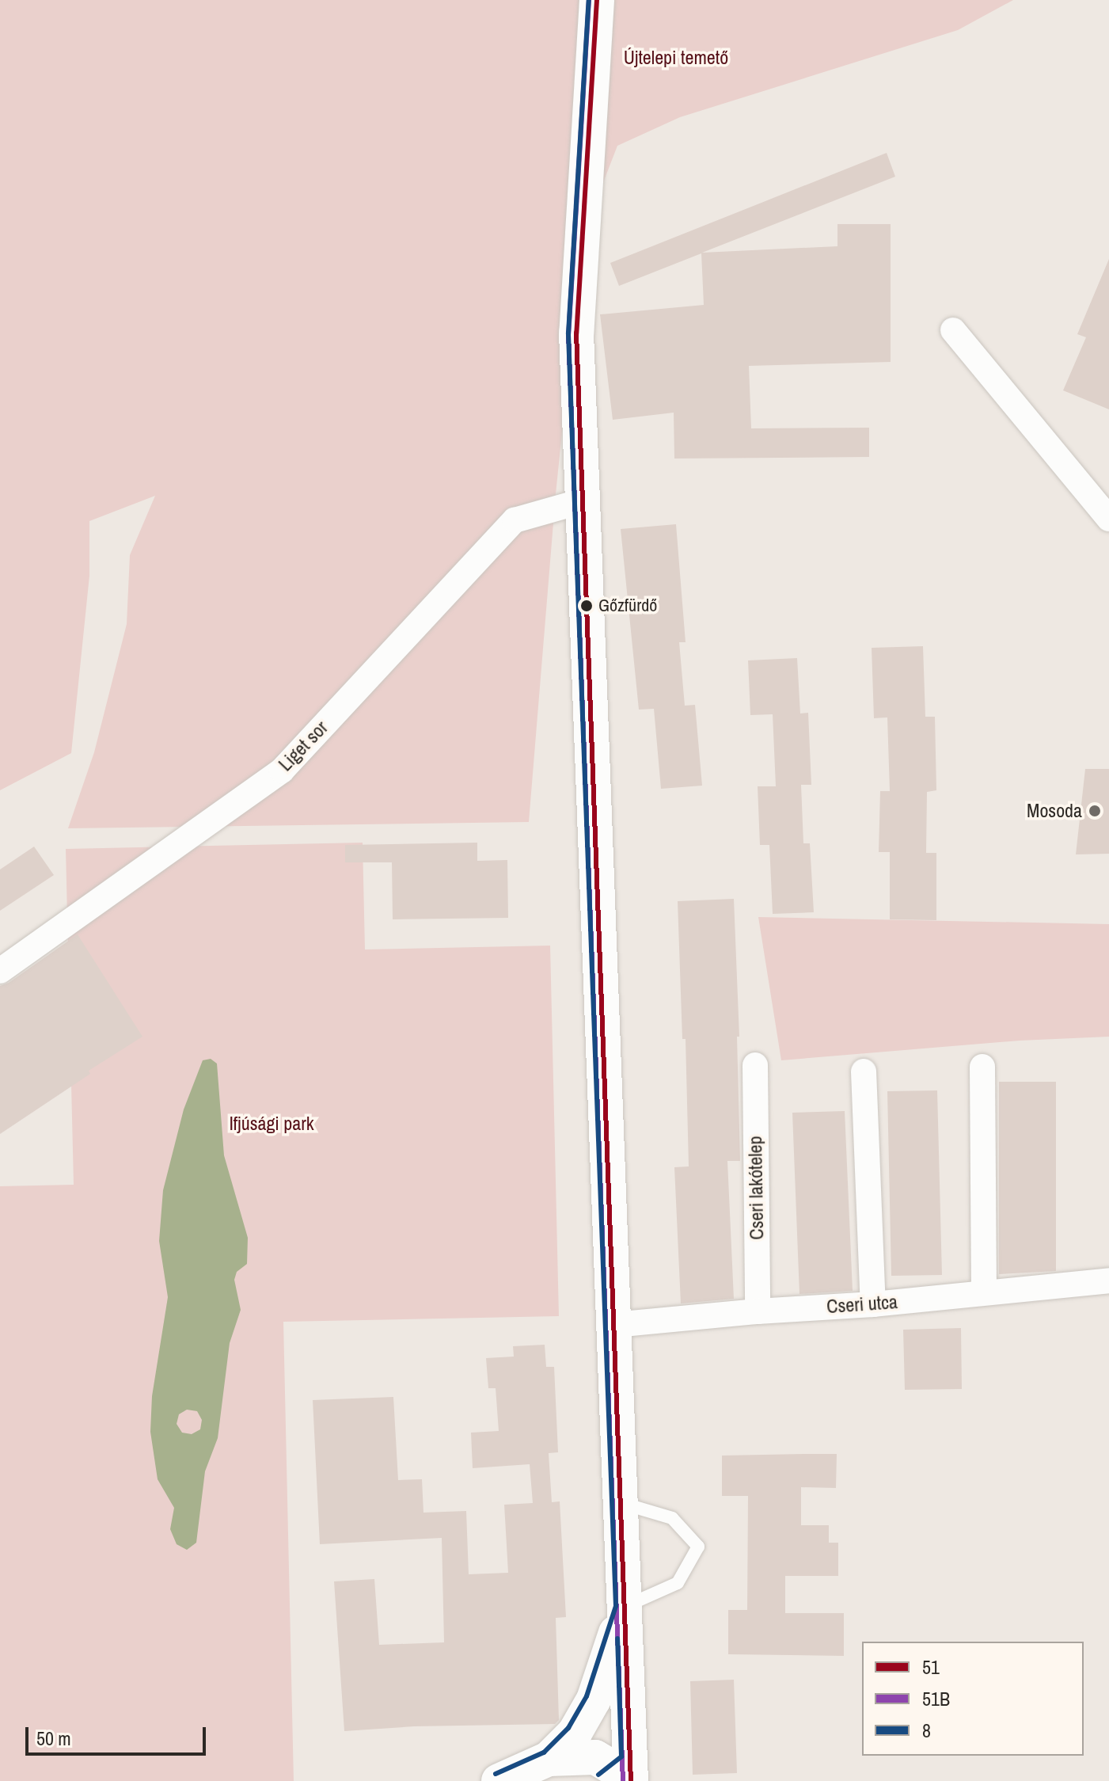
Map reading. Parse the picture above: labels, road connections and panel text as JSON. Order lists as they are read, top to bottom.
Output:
{
  "streets": {
    "street": ["Liget sor", "Cseri lakótelep", "Cseri utca"]
  },
  "crossings": [
    ["Cseri lakótelep", "Cseri utca"]
  ],
  "parks": ["Újtelepi temető", "Ifjúsági park"],
  "places": ["Gőzfürdő", "Mosoda"],
  "lines": ["transit line 51", "transit line 51B", "transit line 8"],
  "legend": ["51", "51B", "8"],
  "scale_bar": "50 m"
}
